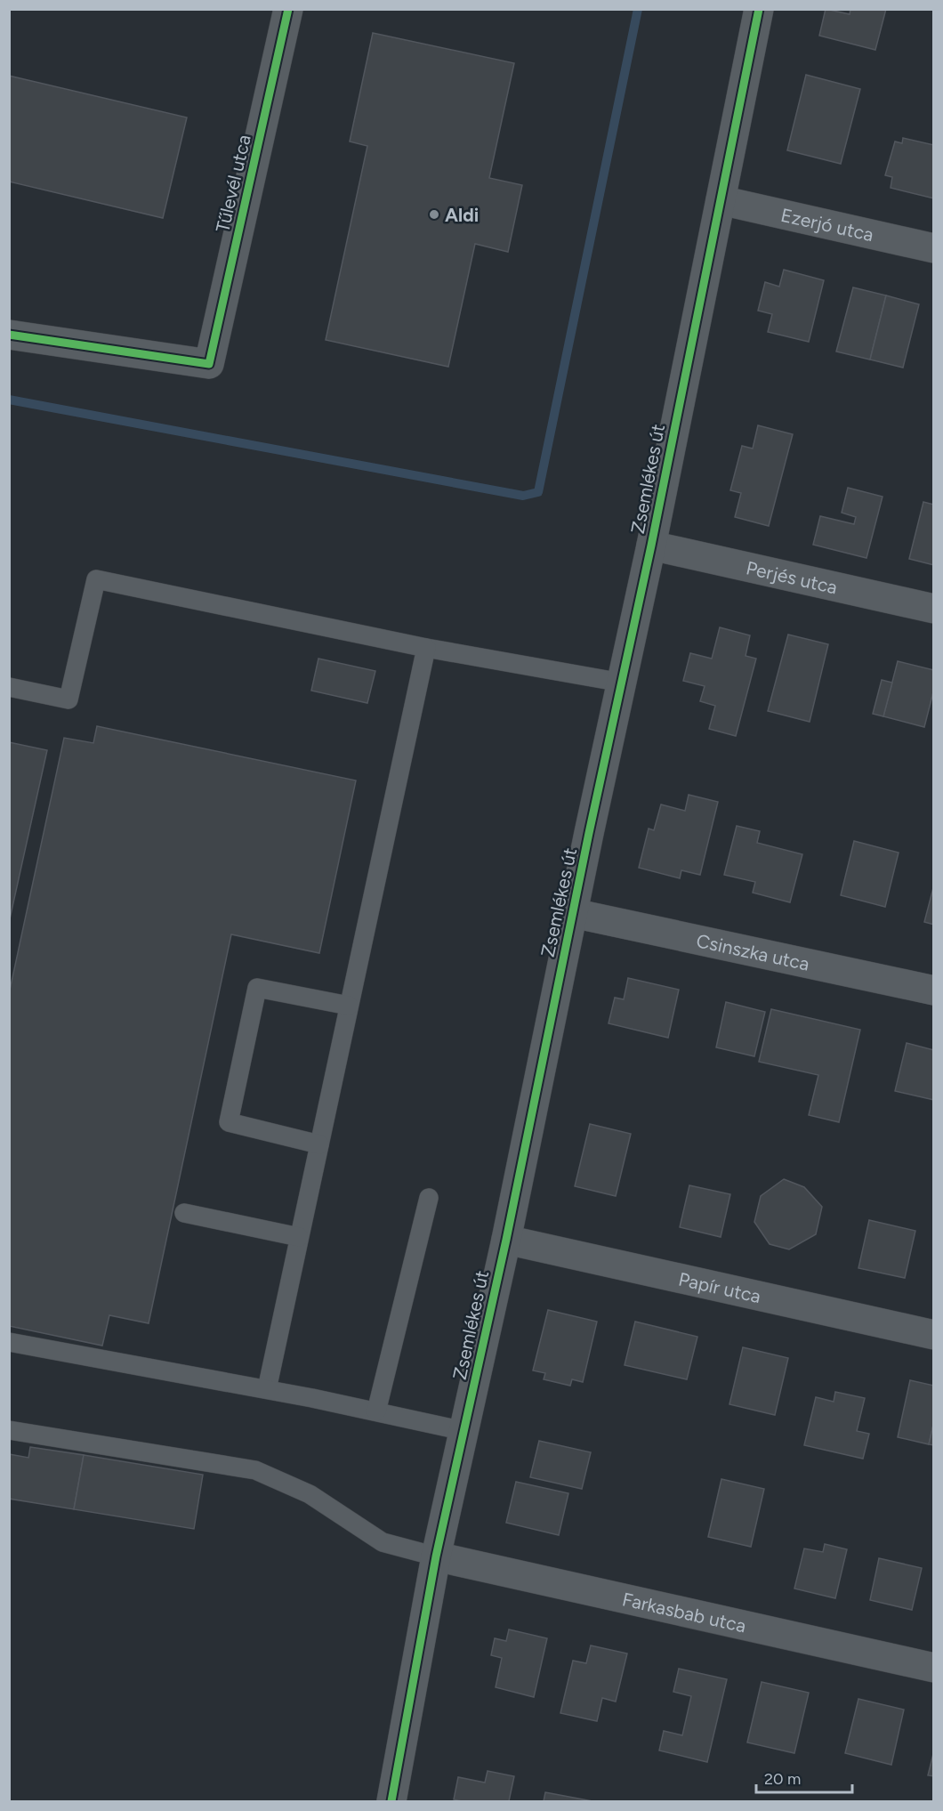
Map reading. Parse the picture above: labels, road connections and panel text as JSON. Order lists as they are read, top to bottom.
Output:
{
  "streets": {
    "street": [
      "Tűlevél utca",
      "Ezerjó utca",
      "Zsemlékes út",
      "Perjés utca",
      "Csinszka utca",
      "Papír utca",
      "Farkasbab utca"
    ]
  },
  "crossings": [
    ["Ezerjó utca", "Zsemlékes út"],
    ["Zsemlékes út", "Perjés utca"],
    ["Zsemlékes út", "Csinszka utca"],
    ["Zsemlékes út", "Papír utca"],
    ["Zsemlékes út", "Farkasbab utca"]
  ],
  "places": ["Aldi"],
  "scale_bar": "20 m"
}
